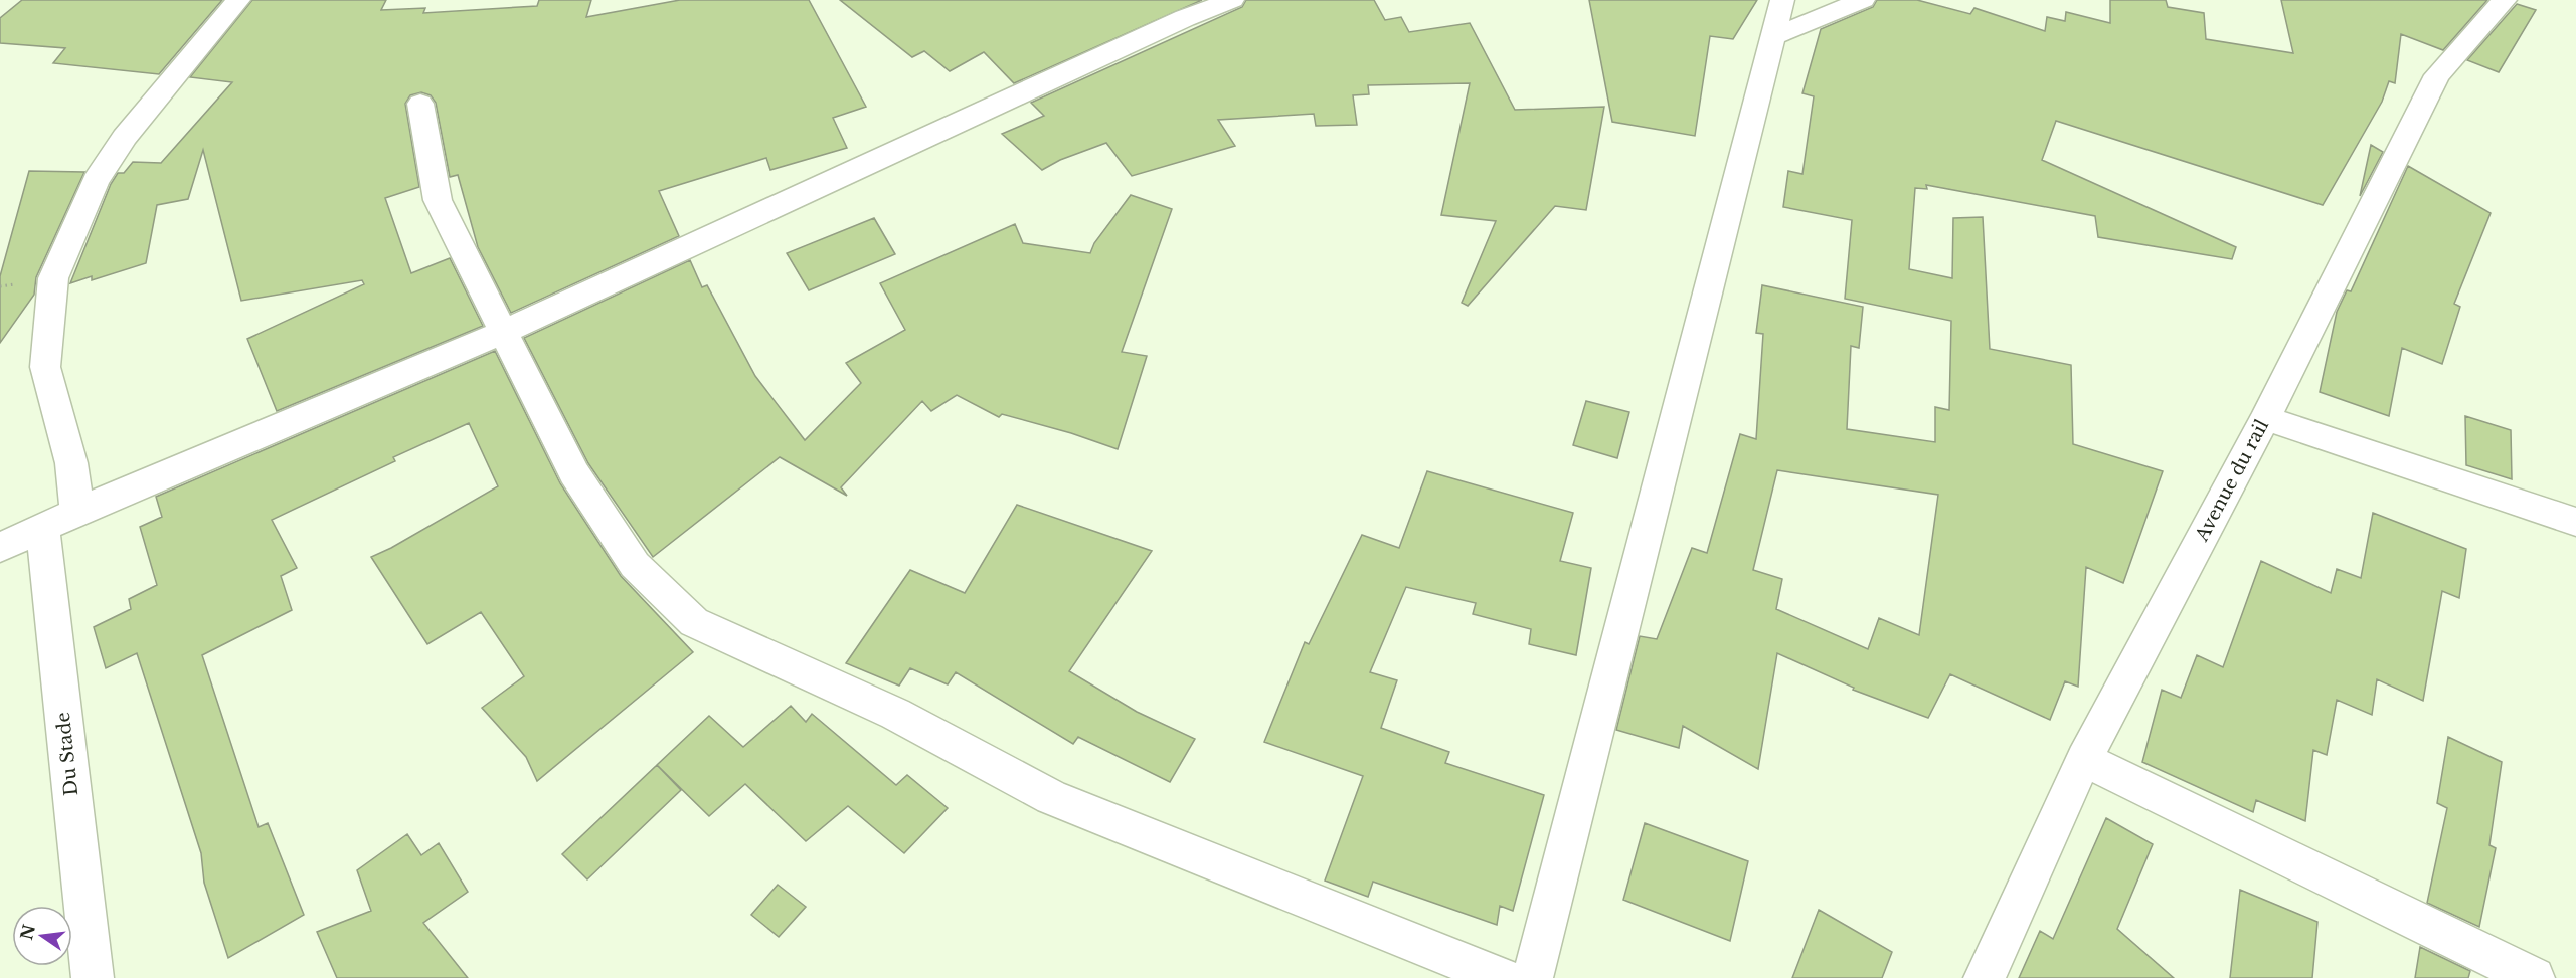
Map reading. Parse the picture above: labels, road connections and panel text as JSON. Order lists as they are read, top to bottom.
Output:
{
  "streets": {
    "street": ["Avenue du rail", "Du Stade"]
  },
  "north": "left"
}
